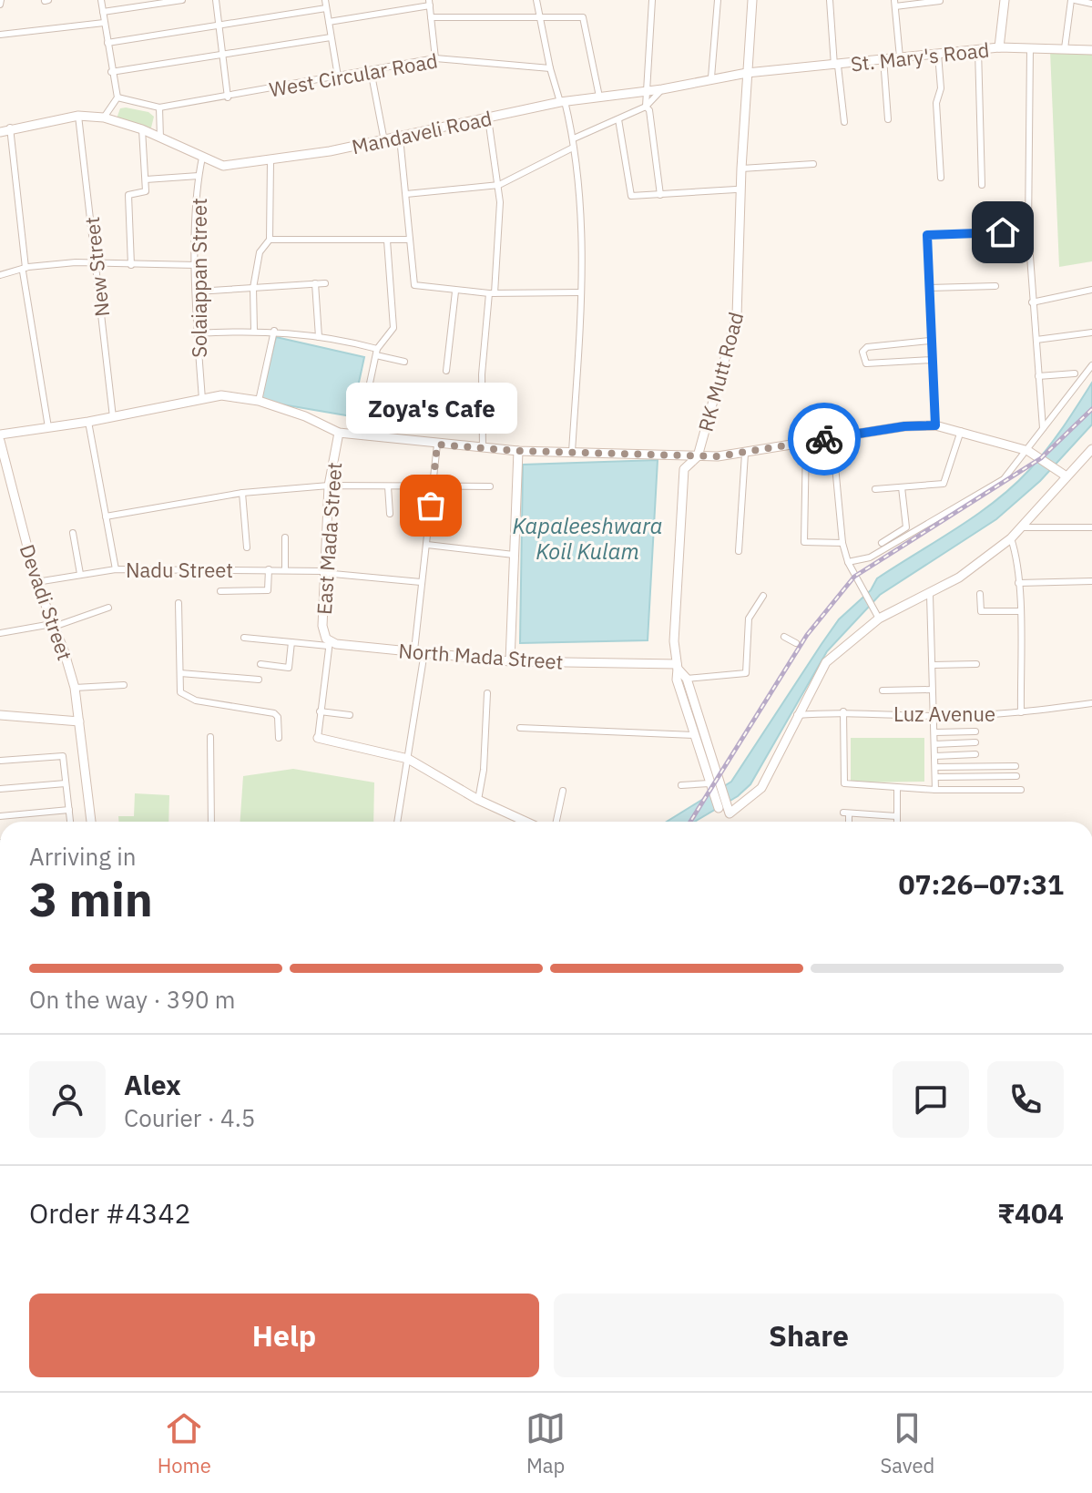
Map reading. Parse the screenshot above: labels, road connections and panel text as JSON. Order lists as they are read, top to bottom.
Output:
{
  "streets": {
    "street": [
      "St. Mary's Road",
      "West Circular Road",
      "Mandaveli Road",
      "New Street",
      "Solaiappan Street",
      "RK Mutt Road",
      "East Mada Street",
      "Nadu Street",
      "Devadi Street",
      "North Mada Street",
      "Luz Avenue"
    ]
  },
  "crossings": [
    ["St. Mary's Road", "Mandaveli Road"],
    ["St. Mary's Road", "RK Mutt Road"],
    ["Mandaveli Road", "New Street"],
    ["Mandaveli Road", "Solaiappan Street"],
    ["Mandaveli Road", "RK Mutt Road"],
    ["RK Mutt Road", "North Mada Street"],
    ["East Mada Street", "Nadu Street"],
    ["East Mada Street", "North Mada Street"],
    ["Nadu Street", "Devadi Street"]
  ],
  "water": ["Kapaleeshwara Koil Kulam"],
  "places": ["Zoya's Cafe"],
  "page": {
    "bubble": "Zoya's Cafe",
    "heading": ["3 min", "Arriving in", "07:26–07:31"],
    "panel": [
      "Alex",
      "Courier · 4.5",
      "Order #4342",
      "₹404"
    ],
    "bar": "On the way · 390 m",
    "buttons": ["Help", "Share"],
    "tabs": ["Home", "Map", "Saved"]
  }
}
